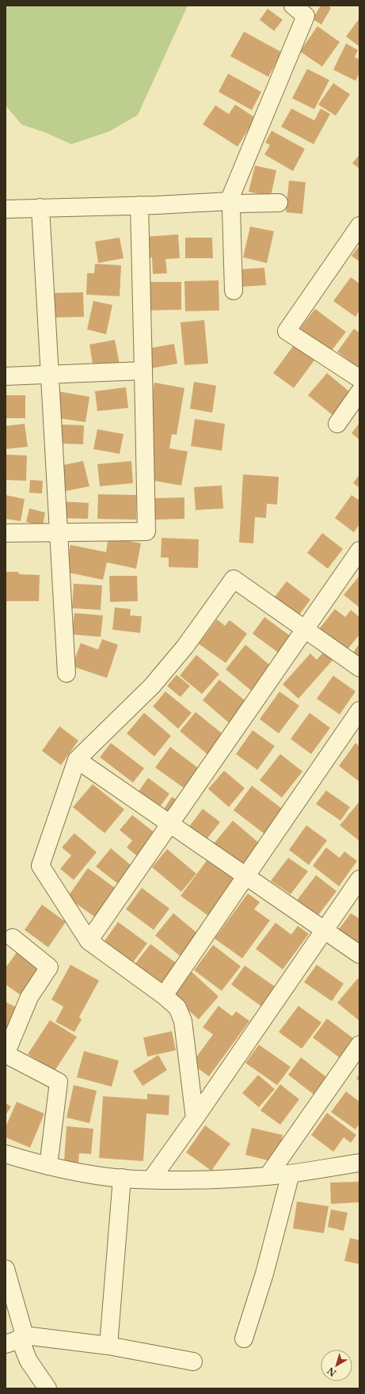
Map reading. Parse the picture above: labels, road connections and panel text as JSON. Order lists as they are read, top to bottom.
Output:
{
  "north": "bottom left"
}
